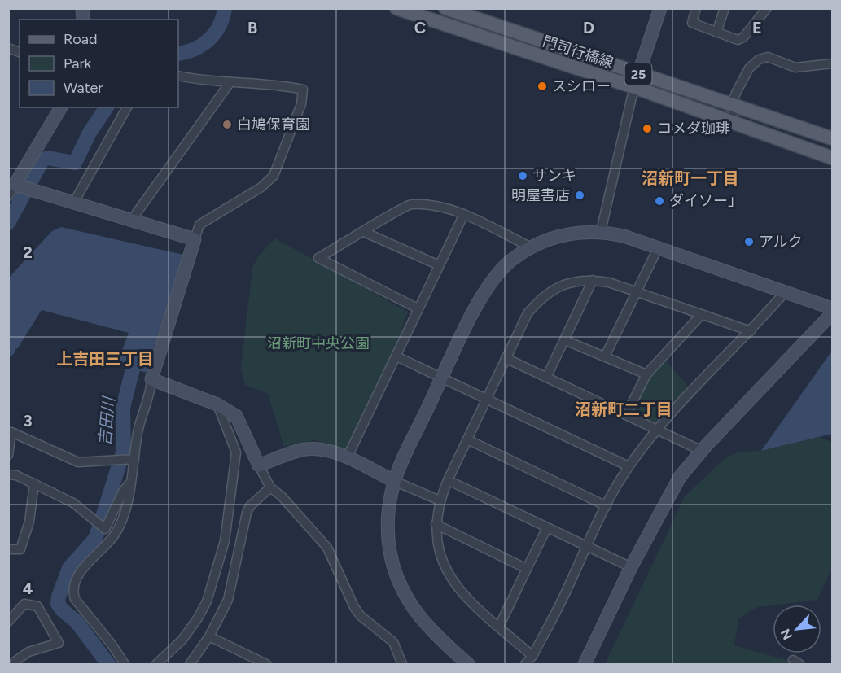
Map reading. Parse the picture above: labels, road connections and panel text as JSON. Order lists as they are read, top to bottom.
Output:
{
  "streets": {
    "main road": ["門司行橋線", "25"]
  },
  "districts": ["沼新町一丁目", "上吉田三丁目", "沼新町二丁目"],
  "water": ["吉田川"],
  "parks": ["沼新町中央公園"],
  "places": [
    "スシロー",
    "白鳩保育園",
    "コメダ珈琲",
    "サンキ",
    "明屋書店",
    "ダイソー」",
    "アルク"
  ],
  "legend": ["Road", "Park", "Water"],
  "north": "bottom left",
  "grid": {
    "columns": [
      "B",
      "C",
      "D",
      "E"
    ],
    "rows": ["2", "3", "4"]
  }
}
